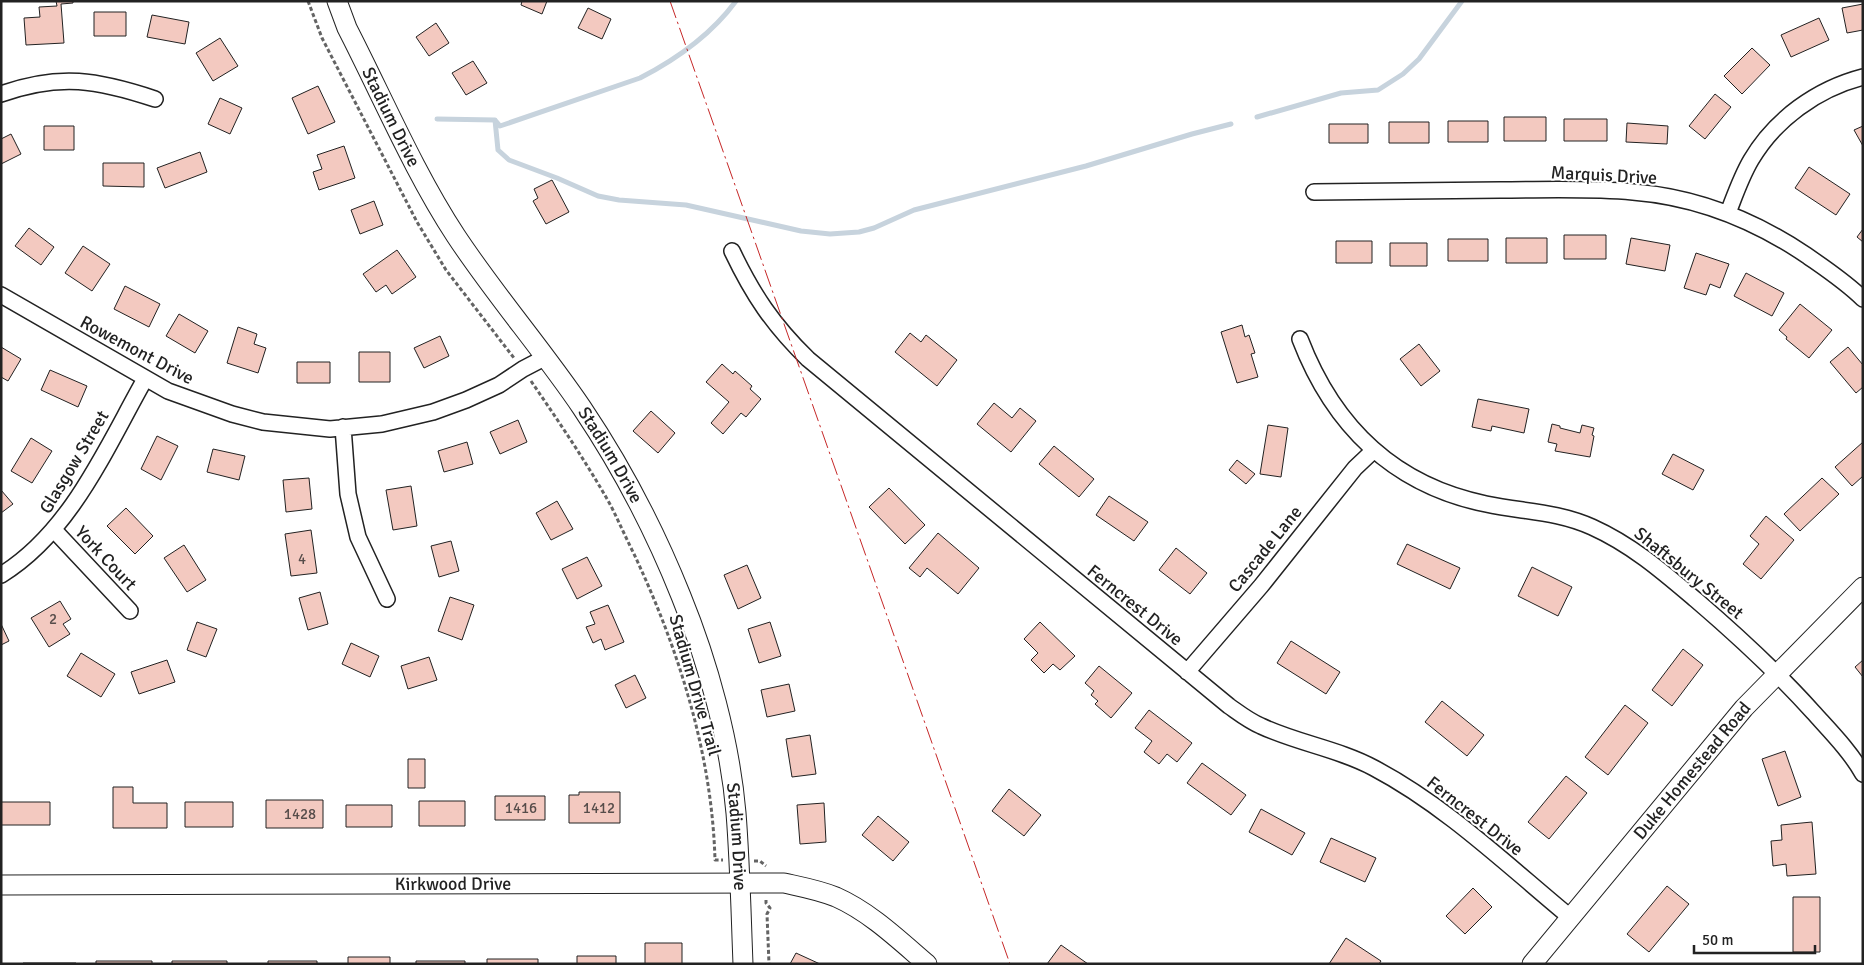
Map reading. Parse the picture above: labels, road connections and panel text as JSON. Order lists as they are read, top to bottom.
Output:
{
  "streets": {
    "street": [
      "Stadium Drive",
      "Marquis Drive",
      "Rowemont Drive",
      "Glasgow Street",
      "Cascade Lane",
      "York Court",
      "Shaftsbury Street",
      "Ferncrest Drive",
      "Duke Homestead Road",
      "Kirkwood Drive"
    ],
    "path": ["Stadium Drive Trail"]
  },
  "crossings": [
    ["Stadium Drive", "Rowemont Drive"],
    ["Stadium Drive", "Stadium Drive Trail"],
    ["Stadium Drive", "Kirkwood Drive"],
    ["Rowemont Drive", "Glasgow Street"],
    ["Rowemont Drive", "Stadium Drive Trail"],
    ["Glasgow Street", "York Court"],
    ["Cascade Lane", "Shaftsbury Street"],
    ["Cascade Lane", "Ferncrest Drive"],
    ["Shaftsbury Street", "Duke Homestead Road"],
    ["Ferncrest Drive", "Duke Homestead Road"],
    ["Stadium Drive Trail", "Kirkwood Drive"]
  ],
  "house_numbers": [
    "4",
    "2",
    "1416",
    "1412",
    "1428"
  ],
  "scale_bar": "50 m"
}
